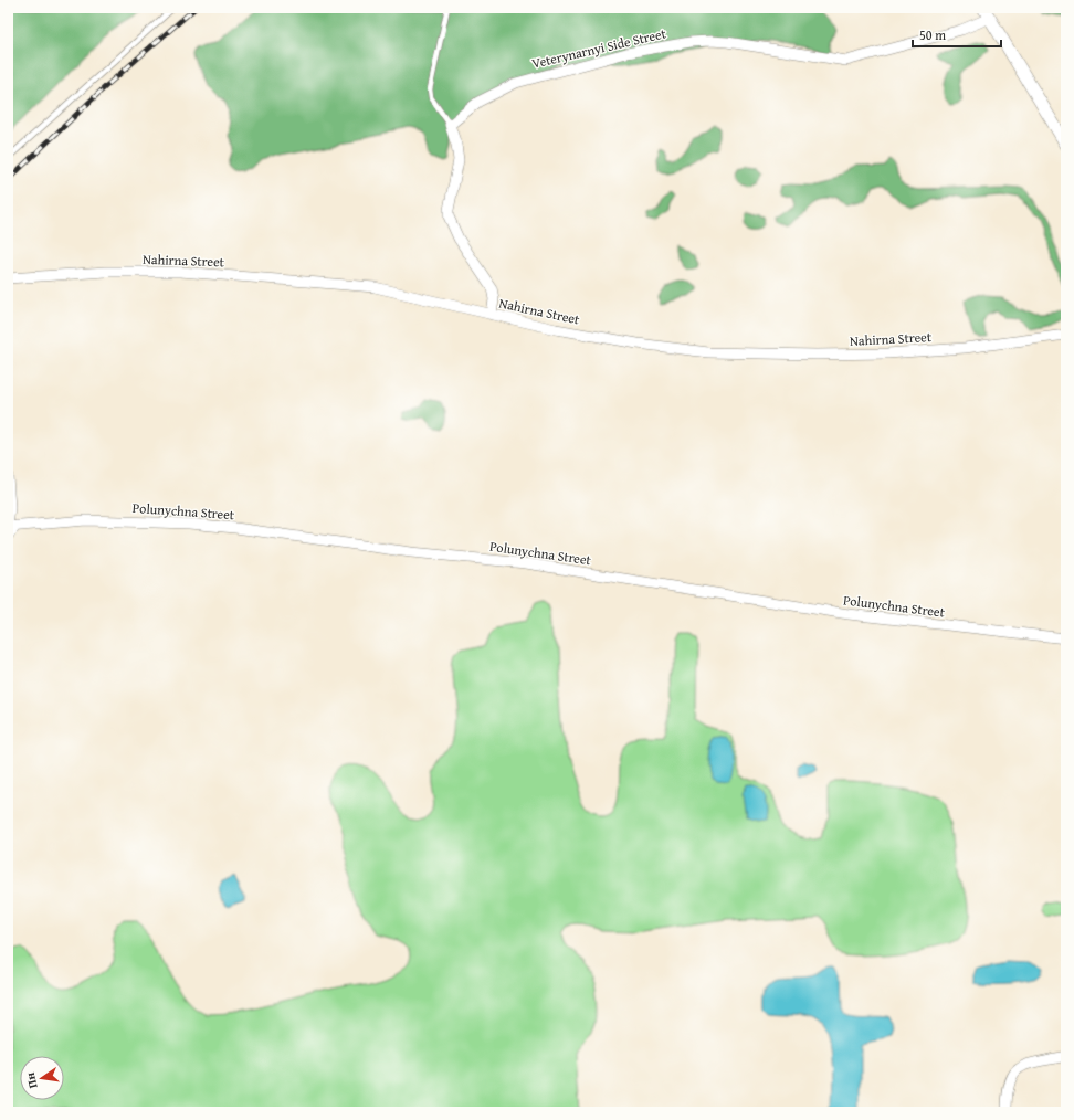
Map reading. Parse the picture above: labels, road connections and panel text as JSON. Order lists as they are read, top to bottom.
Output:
{
  "streets": {
    "street": ["Veterynarnyi Side Street", "Nahirna Street", "Polunychna Street"]
  },
  "scale_bar": "50 m",
  "north": "left"
}
